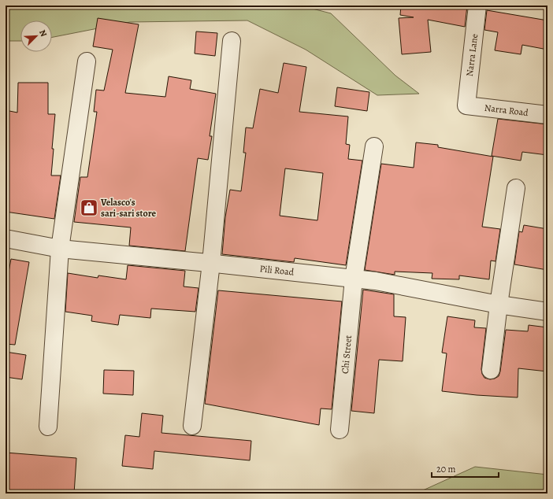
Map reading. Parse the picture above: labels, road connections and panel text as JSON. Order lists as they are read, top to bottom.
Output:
{
  "streets": {
    "street": [
      "Narra Lane",
      "Narra Road",
      "Pili Road",
      "Chi Street"
    ]
  },
  "crossings": [
    ["Narra Lane", "Narra Road"],
    ["Pili Road", "Chi Street"]
  ],
  "places": {
    "shop": ["Velasco's sari-sari store"]
  },
  "scale_bar": "20 m",
  "north": "top right"
}
